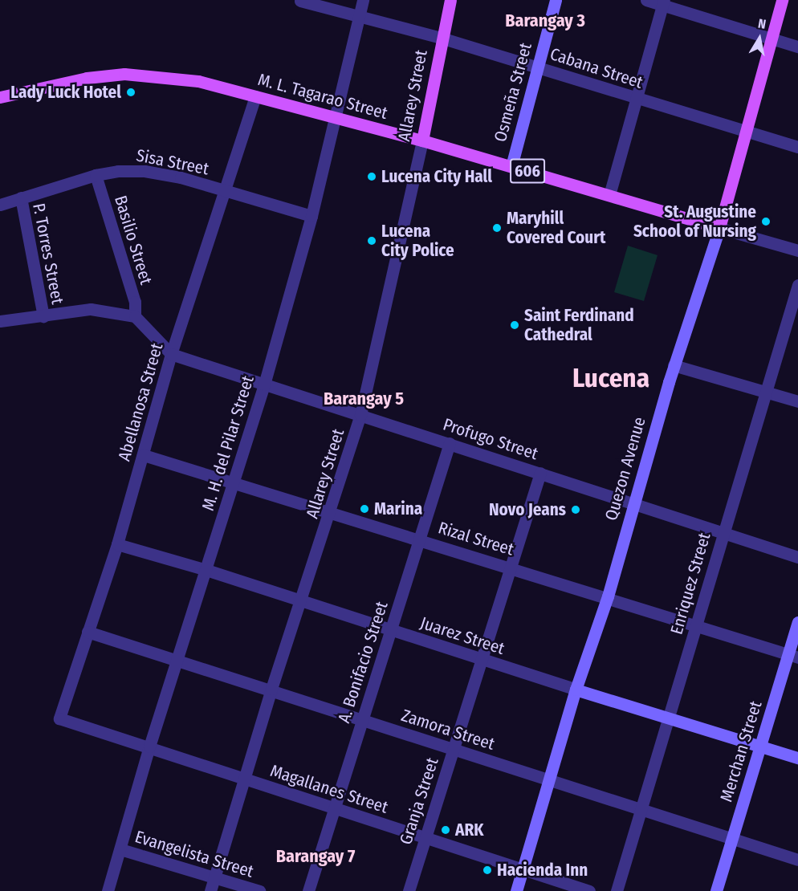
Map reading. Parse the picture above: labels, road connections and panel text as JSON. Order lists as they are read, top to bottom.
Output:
{
  "streets": {
    "main road": [
      "Osmeña Street",
      "Allarey Street",
      "M. L. Tagarao Street",
      "606",
      "Quezon Avenue",
      "Juarez Street",
      "Merchan Street"
    ],
    "street": [
      "Cabana Street",
      "Sisa Street",
      "Basilio Street",
      "P. Torres Street",
      "Abellanosa Street",
      "Profugo Street",
      "M. H. del Pilar Street",
      "Rizal Street",
      "Enriquez Street",
      "A. Bonifacio Street",
      "Zamora Street",
      "Magallanes Street",
      "Granja Street",
      "Evangelista Street"
    ]
  },
  "crossings": [
    ["Cabana Street", "Osmeña Street"],
    ["Cabana Street", "Allarey Street"],
    ["Cabana Street", "M. H. del Pilar Street"],
    ["Cabana Street", "Quezon Avenue"],
    ["Osmeña Street", "M. L. Tagarao Street"],
    ["Allarey Street", "M. L. Tagarao Street"],
    ["Allarey Street", "Profugo Street"],
    ["Allarey Street", "Rizal Street"],
    ["Allarey Street", "Juarez Street"],
    ["Allarey Street", "Zamora Street"],
    ["Allarey Street", "Magallanes Street"],
    ["Allarey Street", "Evangelista Street"],
    ["M. L. Tagarao Street", "Abellanosa Street"],
    ["M. L. Tagarao Street", "M. H. del Pilar Street"],
    ["M. L. Tagarao Street", "Quezon Avenue"],
    ["Sisa Street", "Basilio Street"],
    ["Sisa Street", "P. Torres Street"],
    ["Sisa Street", "Abellanosa Street"],
    ["Sisa Street", "M. H. del Pilar Street"],
    ["Abellanosa Street", "Profugo Street"],
    ["Abellanosa Street", "Rizal Street"],
    ["Abellanosa Street", "Juarez Street"],
    ["Abellanosa Street", "Zamora Street"],
    ["Abellanosa Street", "Magallanes Street"],
    ["Profugo Street", "M. H. del Pilar Street"],
    ["Profugo Street", "Quezon Avenue"],
    ["Profugo Street", "Enriquez Street"],
    ["Profugo Street", "A. Bonifacio Street"],
    ["Profugo Street", "Granja Street"],
    ["M. H. del Pilar Street", "Rizal Street"],
    ["M. H. del Pilar Street", "Juarez Street"],
    ["M. H. del Pilar Street", "Zamora Street"],
    ["M. H. del Pilar Street", "Magallanes Street"],
    ["M. H. del Pilar Street", "Evangelista Street"],
    ["Quezon Avenue", "Rizal Street"],
    ["Quezon Avenue", "Juarez Street"],
    ["Quezon Avenue", "Zamora Street"],
    ["Quezon Avenue", "Magallanes Street"],
    ["Rizal Street", "Enriquez Street"],
    ["Rizal Street", "A. Bonifacio Street"],
    ["Rizal Street", "Merchan Street"],
    ["Rizal Street", "Granja Street"],
    ["Enriquez Street", "Juarez Street"],
    ["Enriquez Street", "Zamora Street"],
    ["Juarez Street", "A. Bonifacio Street"],
    ["Juarez Street", "Merchan Street"],
    ["Juarez Street", "Granja Street"],
    ["A. Bonifacio Street", "Zamora Street"],
    ["A. Bonifacio Street", "Magallanes Street"],
    ["Zamora Street", "Merchan Street"],
    ["Zamora Street", "Granja Street"],
    ["Magallanes Street", "Granja Street"]
  ],
  "districts": [
    "Barangay 3",
    "Lucena",
    "Barangay 5",
    "Barangay 7"
  ],
  "places": [
    "Lady Luck Hotel",
    "Lucena City Hall",
    "St. Augustine School of Nursing",
    "Maryhill Covered Court",
    "Lucena City Police",
    "Saint Ferdinand Cathedral",
    "Marina",
    "Novo Jeans",
    "ARK",
    "Hacienda Inn"
  ],
  "north": "top"
}
